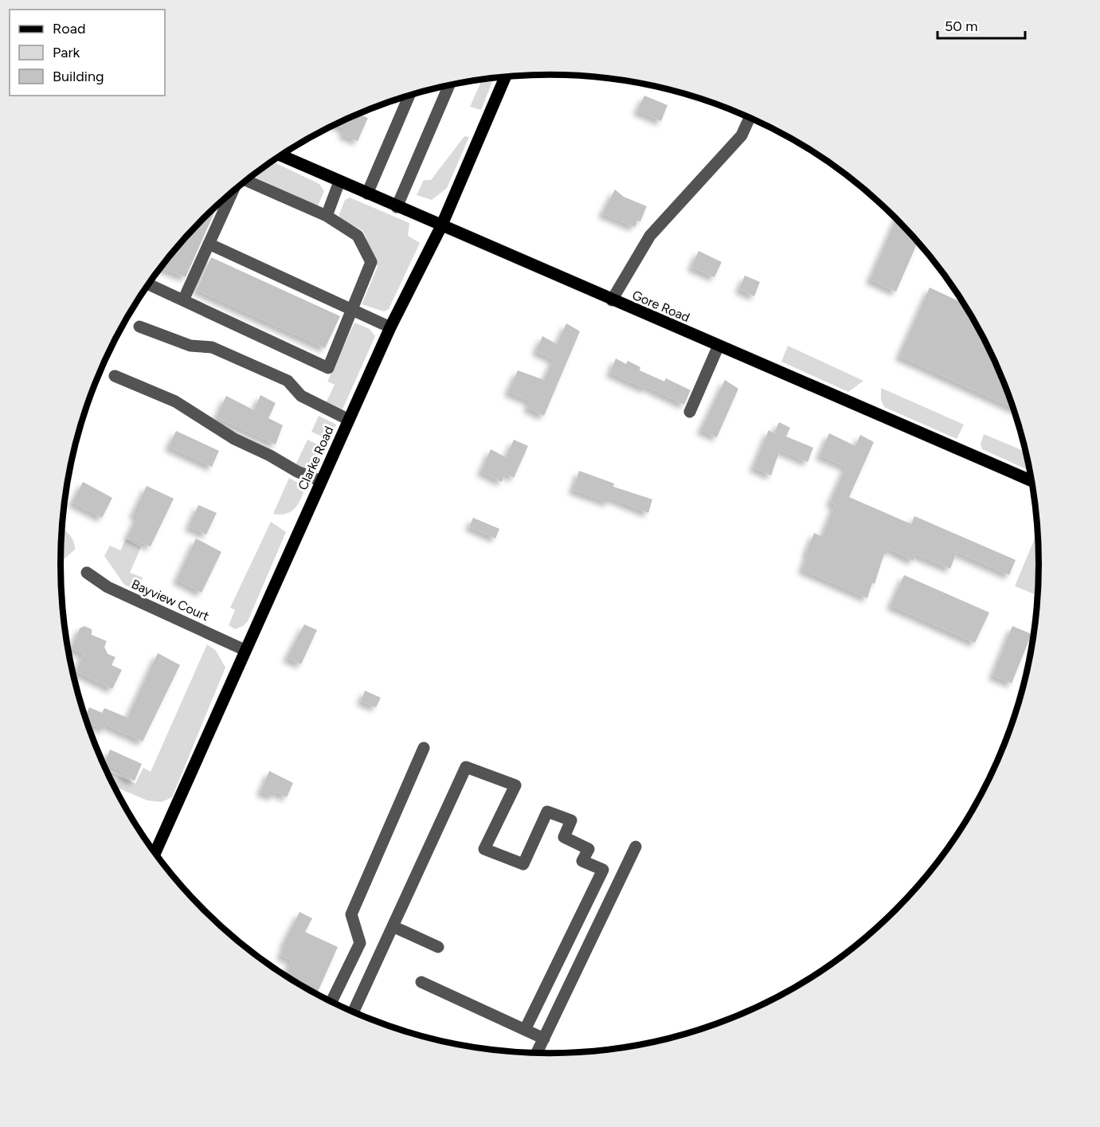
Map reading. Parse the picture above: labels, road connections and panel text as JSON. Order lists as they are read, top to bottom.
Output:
{
  "streets": {
    "main road": ["Gore Road", "Clarke Road"],
    "street": ["Bayview Court"]
  },
  "crossings": [
    ["Gore Road", "Clarke Road"],
    ["Clarke Road", "Bayview Court"]
  ],
  "legend": ["Road", "Park", "Building"],
  "scale_bar": "50 m"
}
